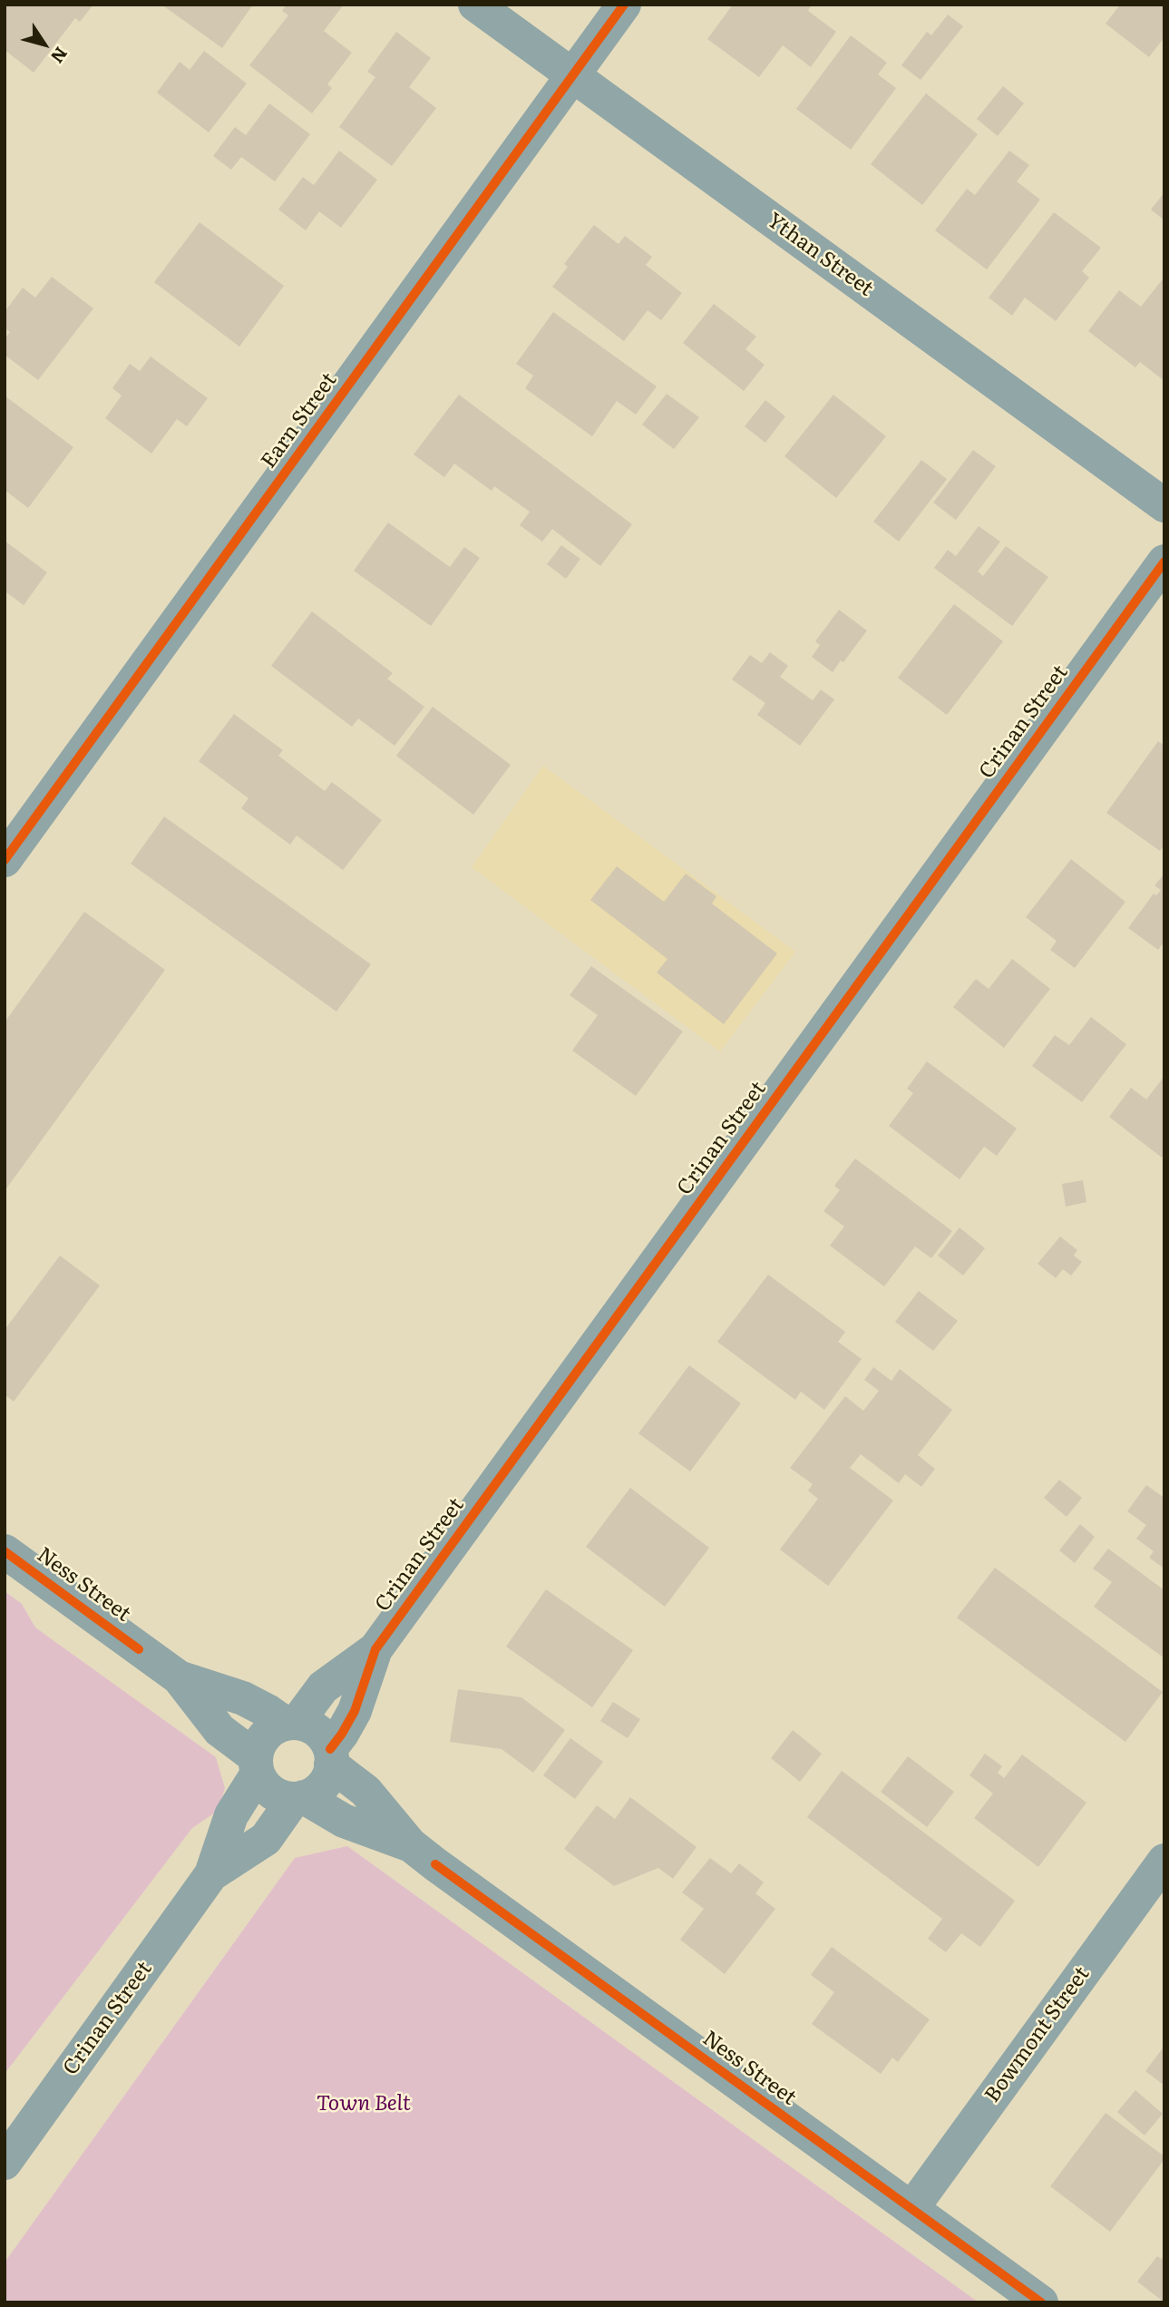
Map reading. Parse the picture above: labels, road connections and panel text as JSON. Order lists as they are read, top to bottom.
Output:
{
  "streets": {
    "street": [
      "Ythan Street",
      "Earn Street",
      "Crinan Street",
      "Ness Street",
      "Bowmont Street"
    ]
  },
  "crossings": [
    ["Ythan Street", "Earn Street"],
    ["Crinan Street", "Ness Street"],
    ["Ness Street", "Bowmont Street"]
  ],
  "parks": ["Town Belt"],
  "north": "bottom right"
}
